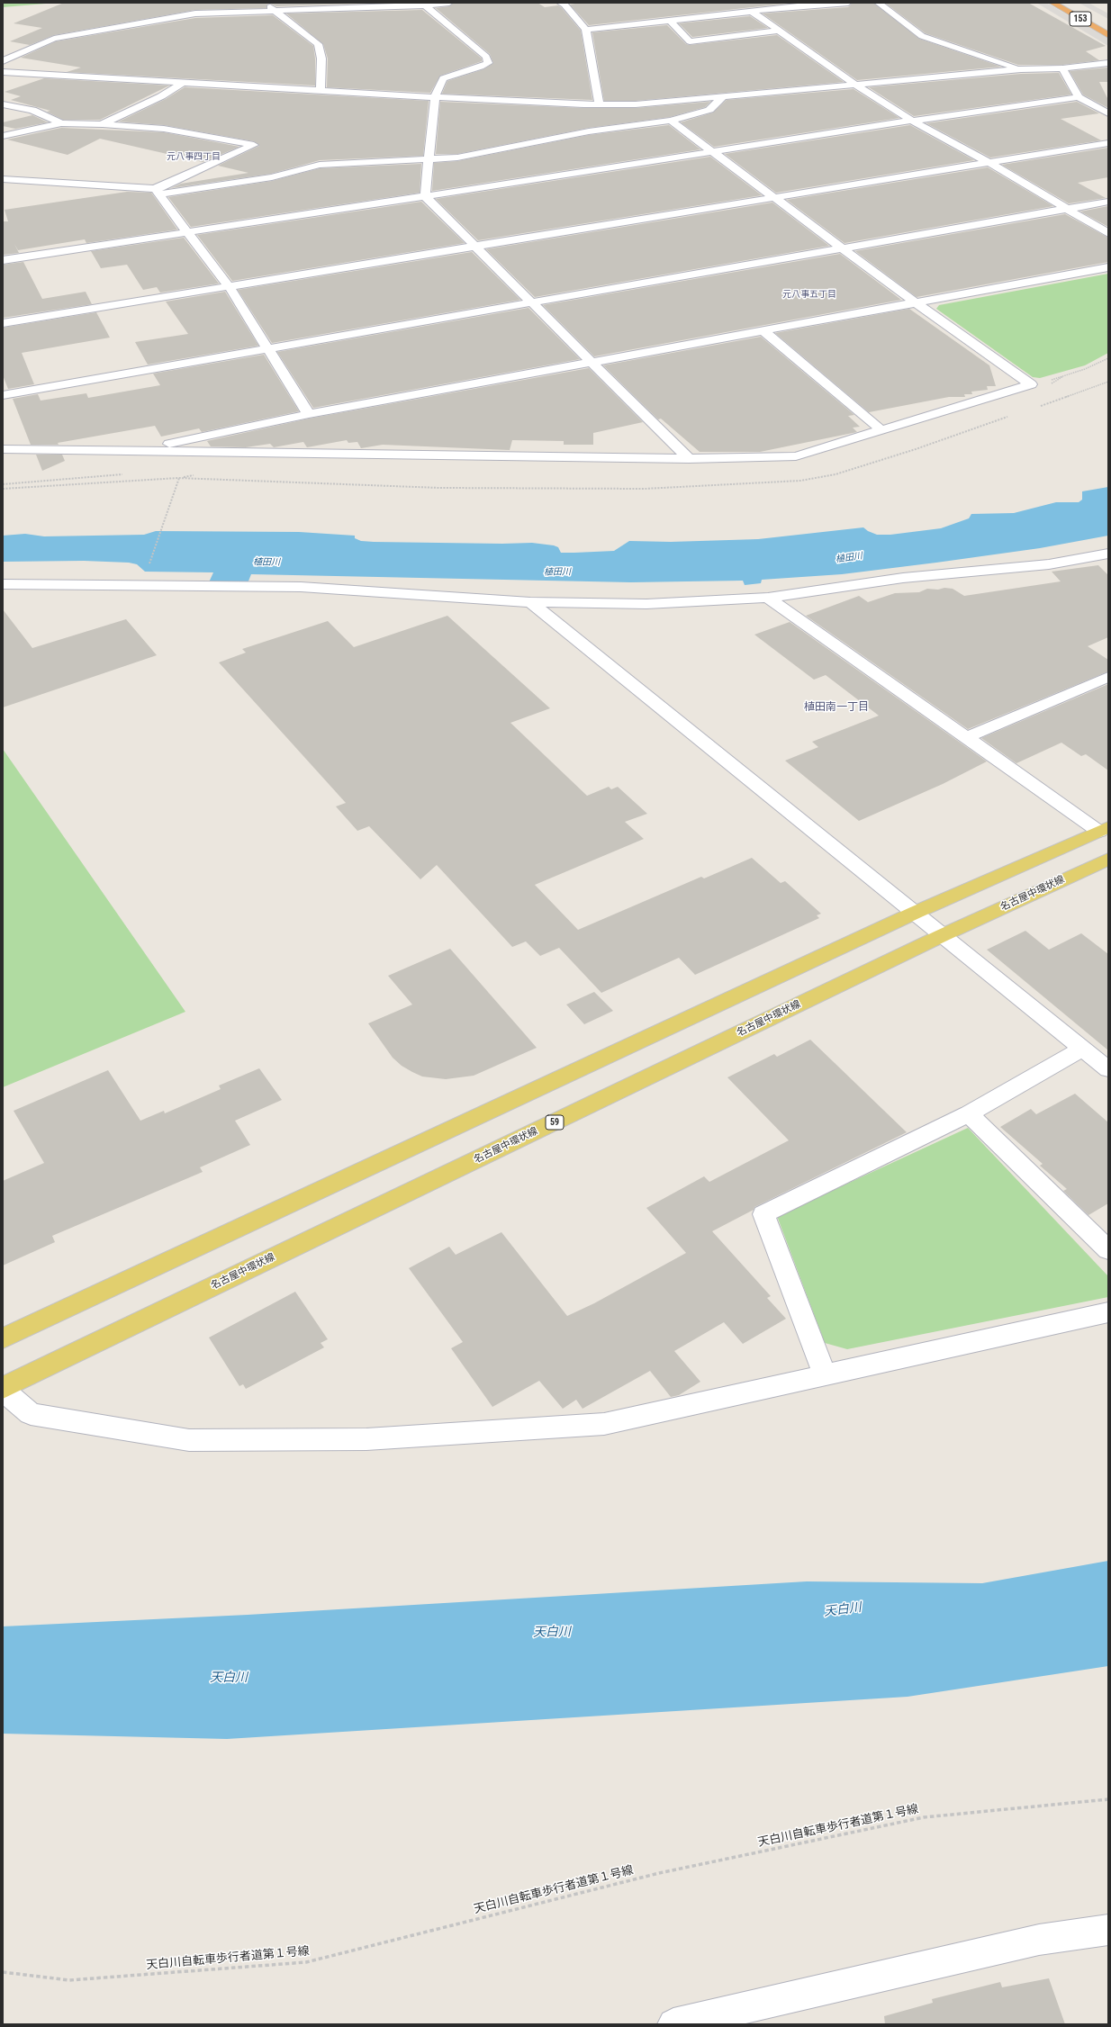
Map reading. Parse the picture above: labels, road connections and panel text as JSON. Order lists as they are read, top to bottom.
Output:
{
  "streets": {
    "highway": ["153"],
    "main road": ["名古屋中環状線", "59"],
    "path": ["天白川自転車歩行者道第１号線"]
  },
  "districts": ["元八事四丁目", "元八事五丁目", "植田南一丁目"],
  "water": ["植田川", "天白川"]
}
